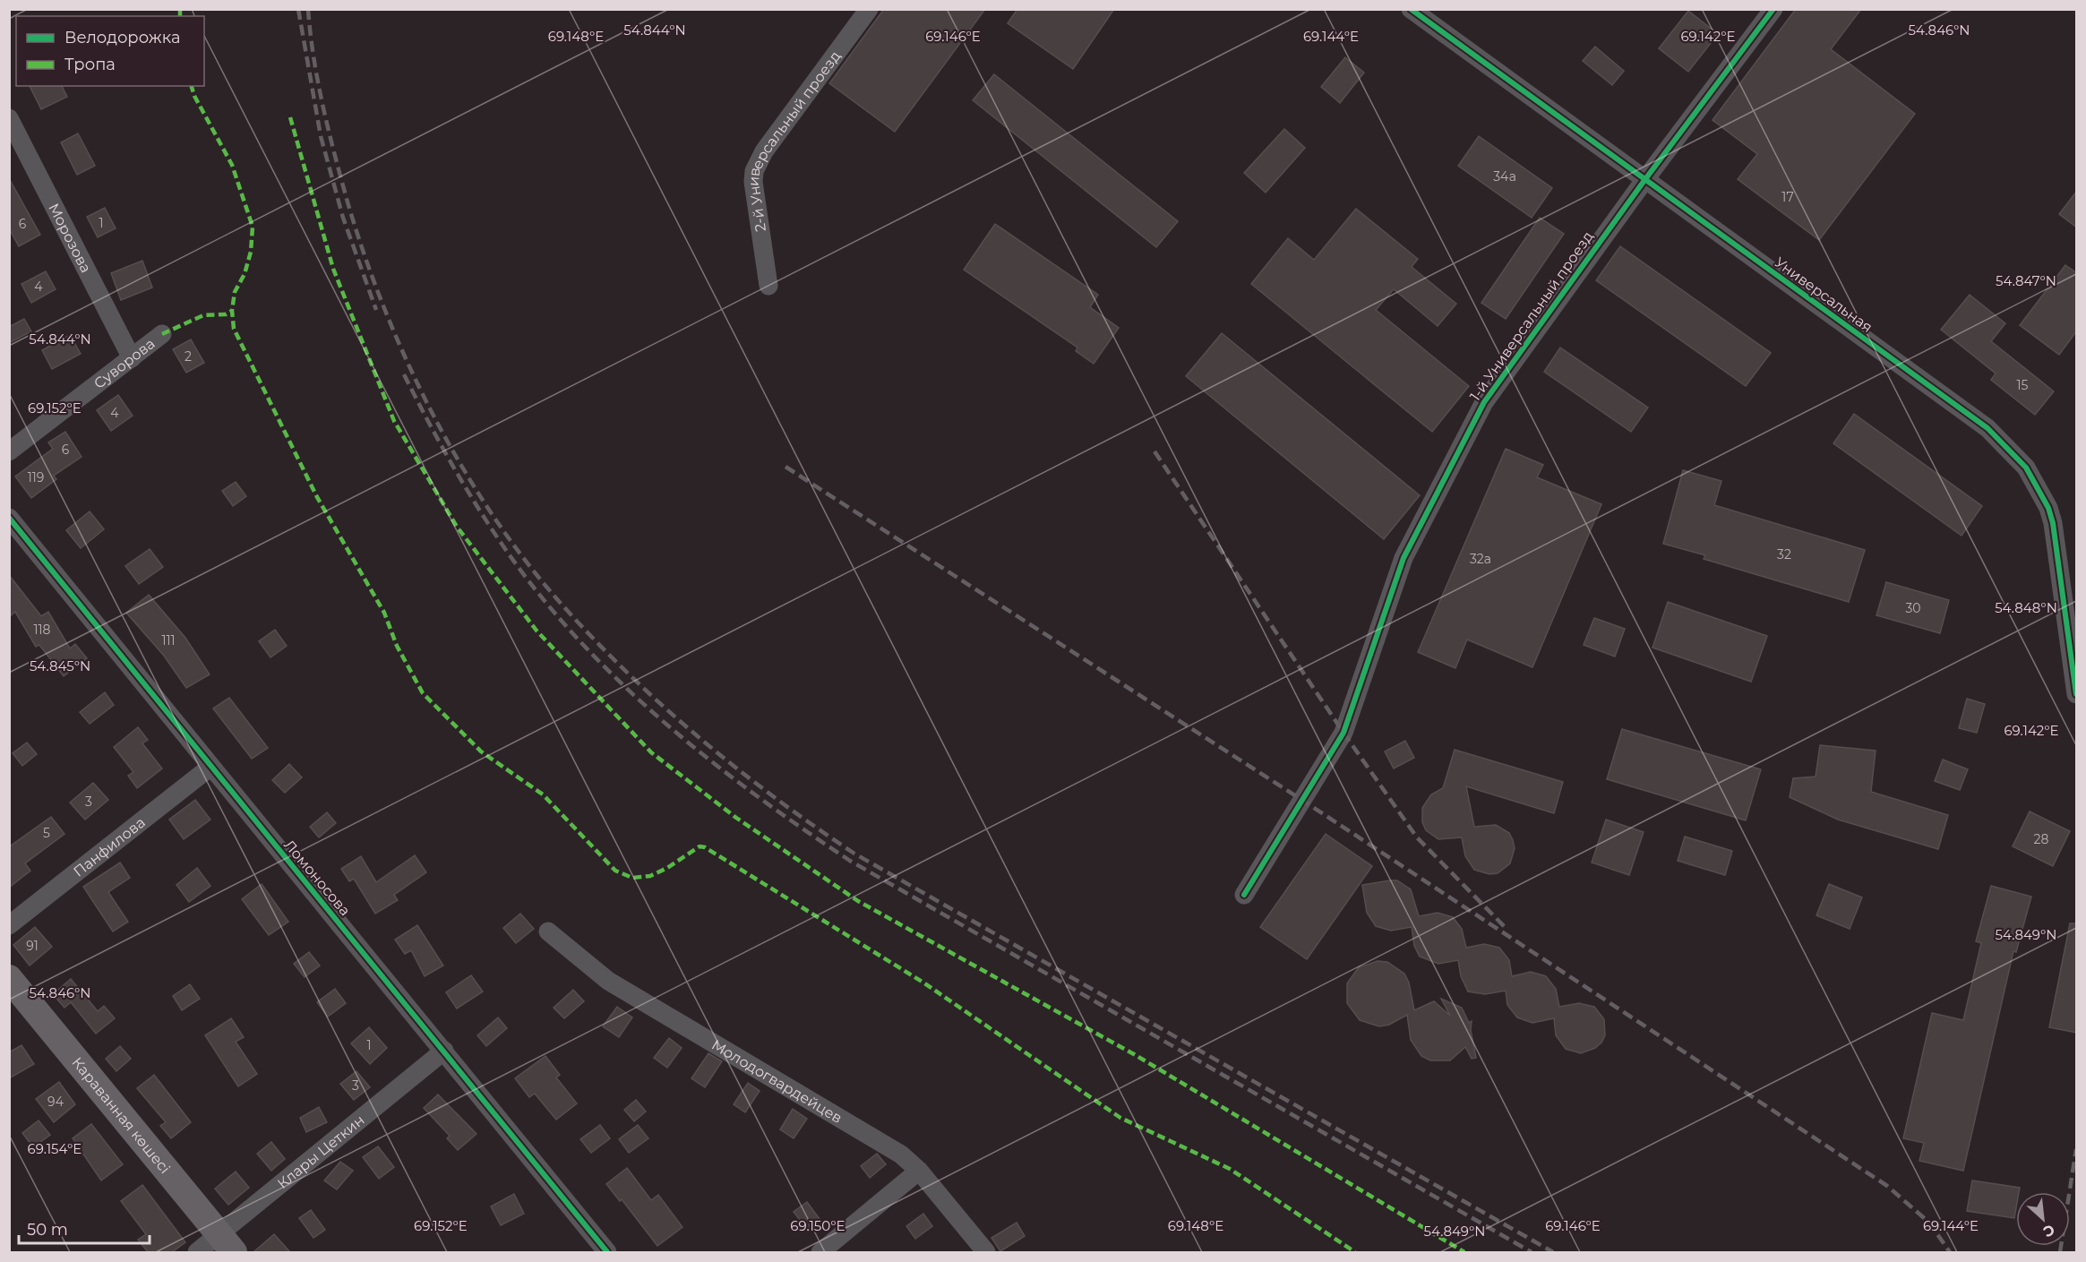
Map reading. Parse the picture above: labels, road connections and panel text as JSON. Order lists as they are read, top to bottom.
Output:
{
  "streets": {
    "main road": ["Караванная көшесі"],
    "street": [
      "2-й Универсальный проезд",
      "Морозова",
      "Универсальная",
      "1-й Универсальный проезд",
      "Суворова",
      "Панфилова",
      "Ломоносова",
      "Молодогвардейцев",
      "Клары Цеткин"
    ]
  },
  "crossings": [
    ["Морозова", "Суворова"],
    ["Универсальная", "1-й Универсальный проезд"],
    ["Панфилова", "Ломоносова"],
    ["Ломоносова", "Клары Цеткин"],
    ["Караванная көшесі", "Клары Цеткин"]
  ],
  "house_numbers": [
    "34а",
    "17",
    "1",
    "6",
    "4",
    "2",
    "15",
    "4",
    "6",
    "119",
    "32",
    "32а",
    "30",
    "118",
    "111",
    "3",
    "5",
    "28",
    "91",
    "1",
    "3",
    "94"
  ],
  "legend": ["Велодорожка", "Тропа"],
  "scale_bar": "50 m",
  "north": "bottom right",
  "coordinates": [
    "54.844°N",
    "54.846°N",
    "69.148°E",
    "69.146°E",
    "69.144°E",
    "69.142°E",
    "54.847°N",
    "69.152°E",
    "54.848°N",
    "54.845°N",
    "54.849°N",
    "69.154°E",
    "69.150°E"
  ]
}
